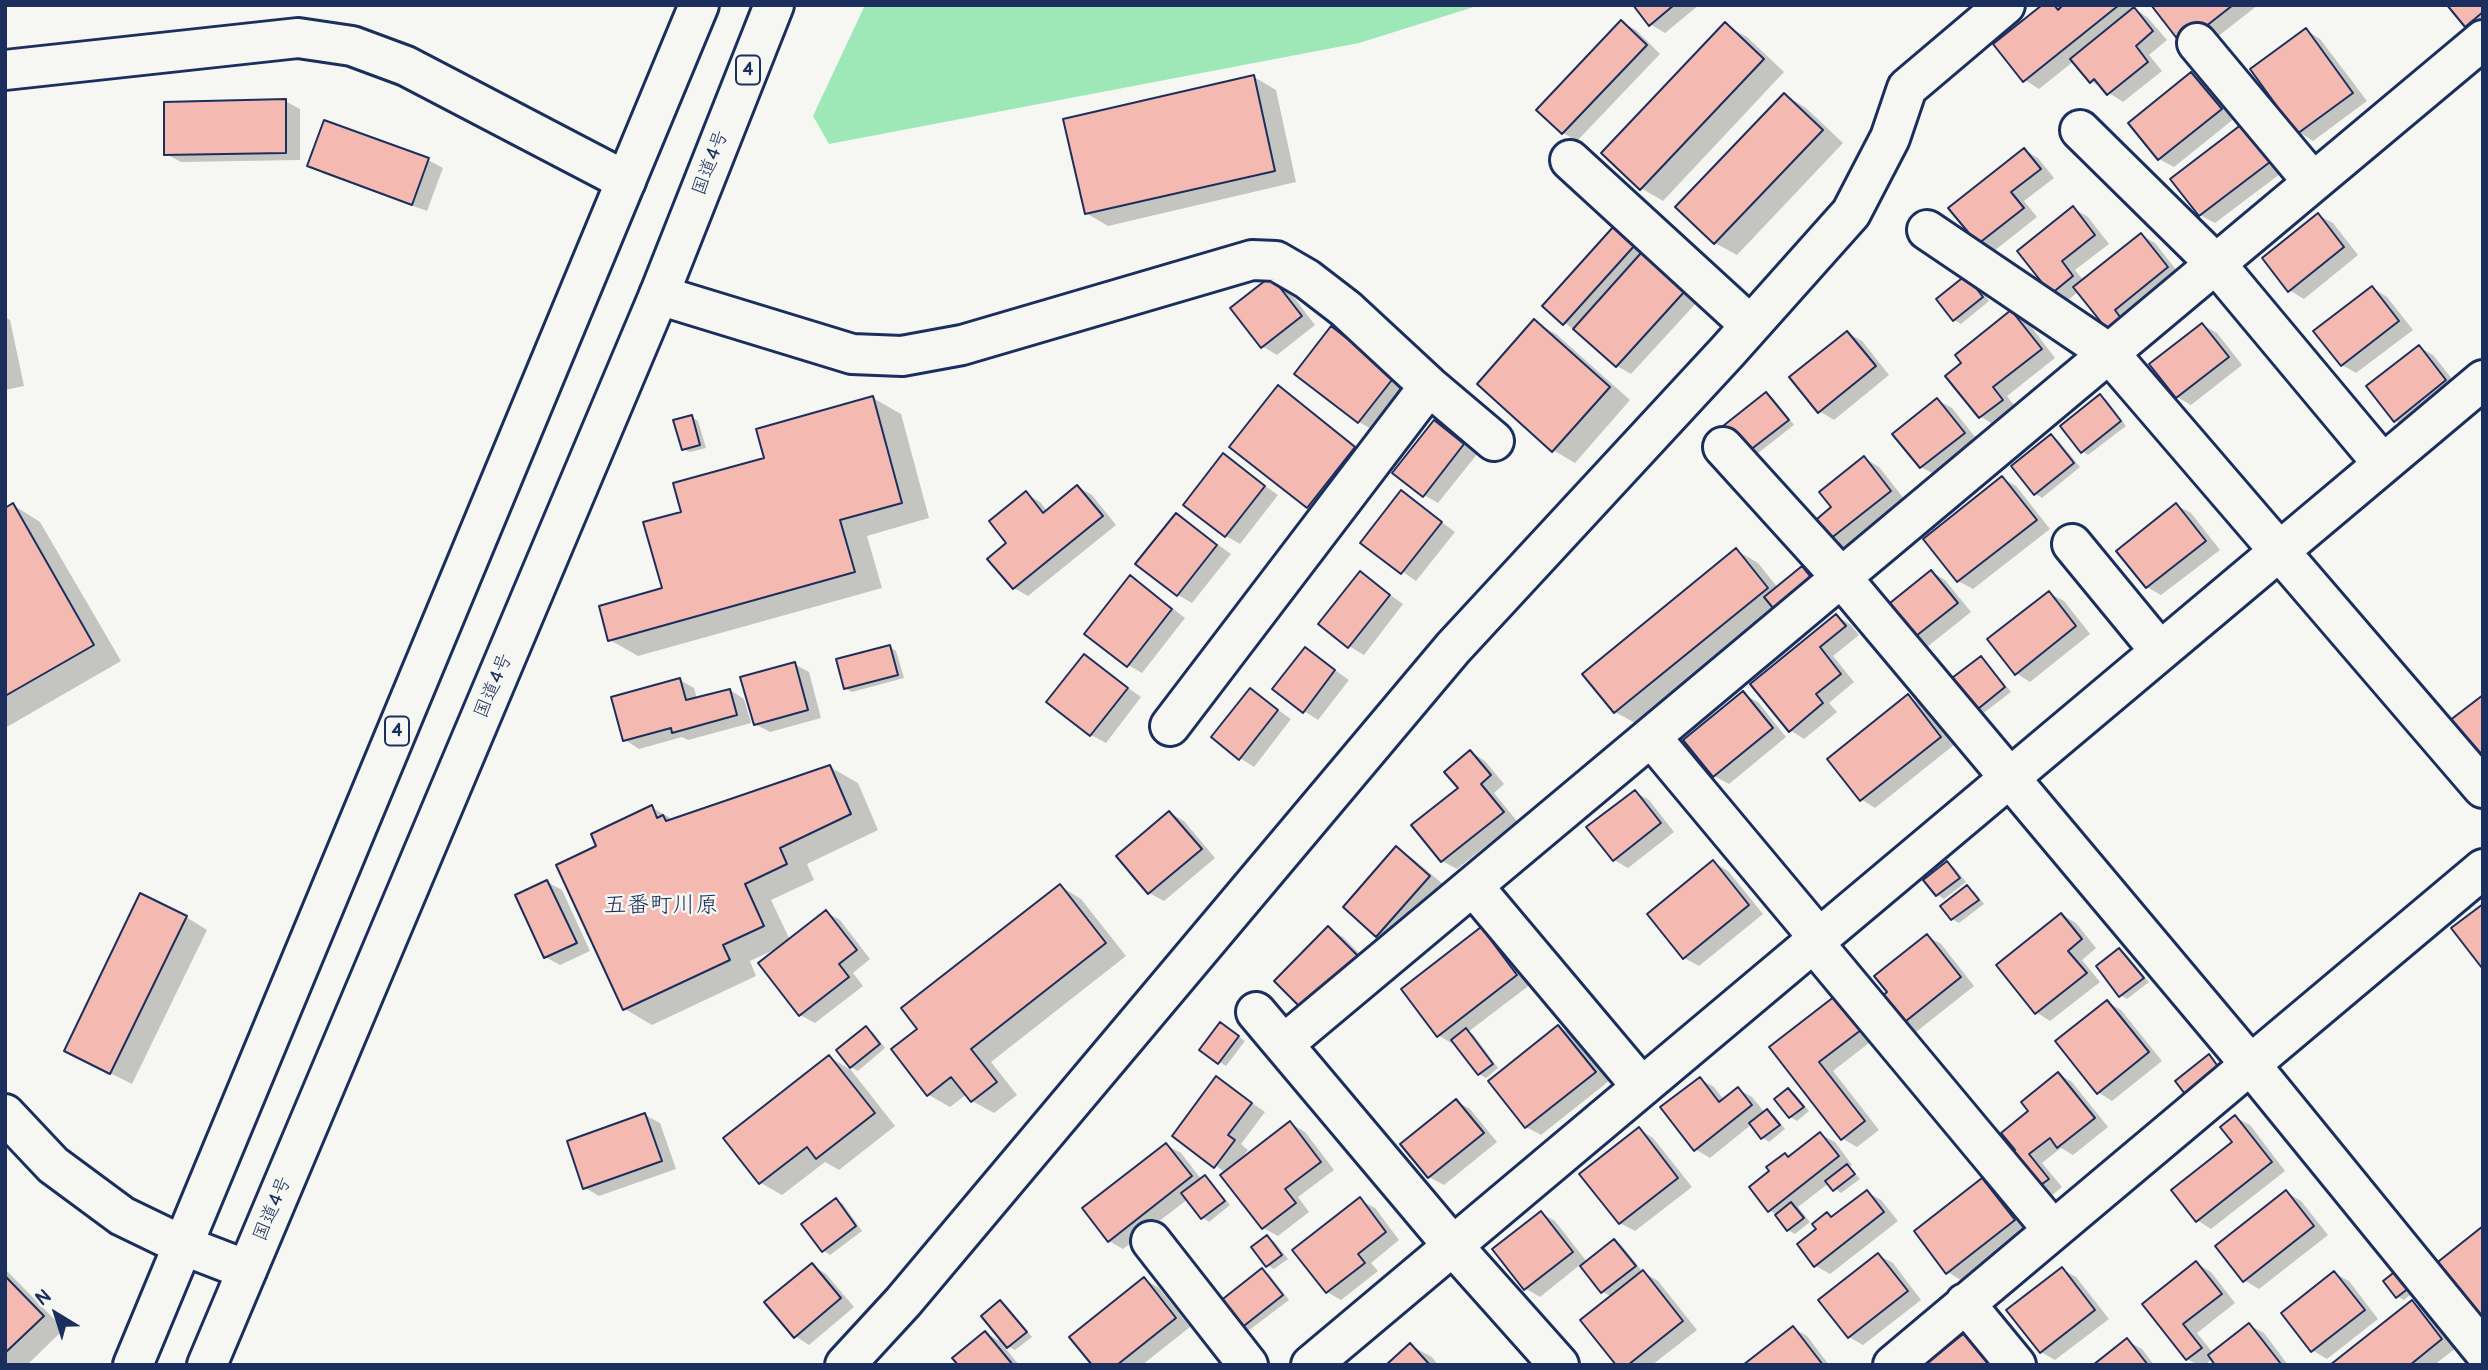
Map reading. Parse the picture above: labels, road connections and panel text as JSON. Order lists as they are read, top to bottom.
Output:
{
  "streets": {
    "main road": ["4", "国道4号"]
  },
  "districts": ["五番町川原"],
  "north": "top left"
}
